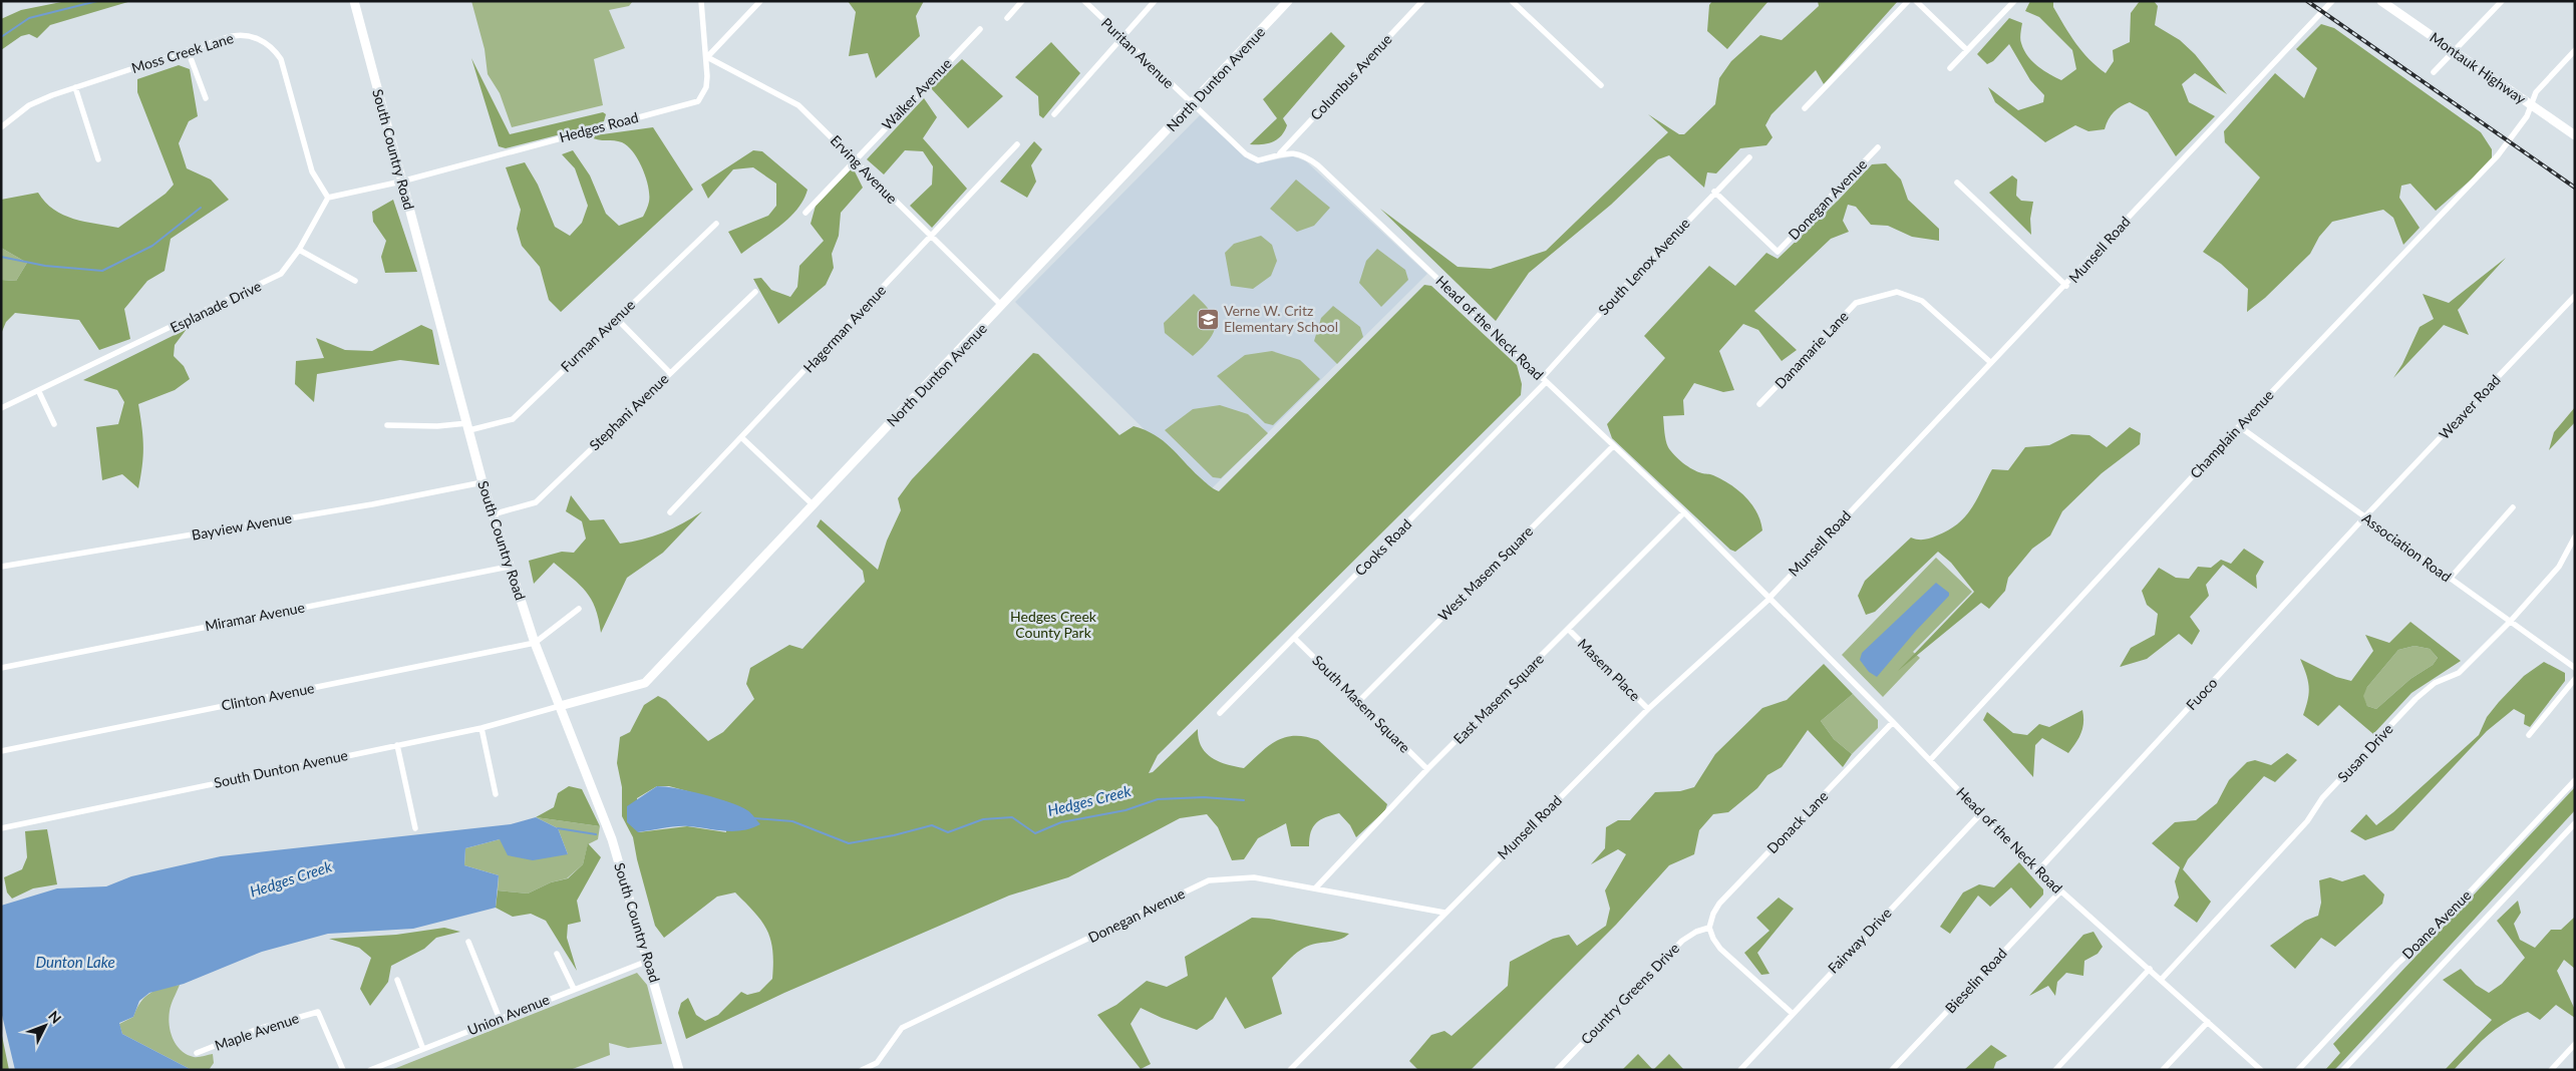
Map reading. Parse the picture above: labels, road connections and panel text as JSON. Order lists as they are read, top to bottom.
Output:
{
  "streets": {
    "main road": ["Montauk Highway", "North Dunton Avenue", "South Country Road"],
    "street": [
      "Moss Creek Lane",
      "Puritan Avenue",
      "Columbus Avenue",
      "Walker Avenue",
      "Hedges Road",
      "Erving Avenue",
      "Donegan Avenue",
      "Munsell Road",
      "South Lenox Avenue",
      "Esplanade Drive",
      "Head of the Neck Road",
      "Hagerman Avenue",
      "Furman Avenue",
      "Danamarie Lane",
      "Weaver Road",
      "Stephani Avenue",
      "Champlain Avenue",
      "Bayview Avenue",
      "Cooks Road",
      "Association Road",
      "West Masem Square",
      "Miramar Avenue",
      "Masem Place",
      "Fuoco",
      "Clinton Avenue",
      "East Masem Square",
      "South Masem Square",
      "Susan Drive",
      "South Dunton Avenue",
      "Donack Lane",
      "Doane Avenue",
      "Fairway Drive",
      "Bieselin Road",
      "Country Greens Drive",
      "Union Avenue",
      "Maple Avenue"
    ]
  },
  "crossings": [
    ["Moss Creek Lane", "Esplanade Drive"],
    ["Puritan Avenue", "North Dunton Avenue"],
    ["Puritan Avenue", "Head of the Neck Road"],
    ["Montauk Highway", "Champlain Avenue"],
    ["Columbus Avenue", "Head of the Neck Road"],
    ["North Dunton Avenue", "South Country Road"],
    ["North Dunton Avenue", "Erving Avenue"],
    ["North Dunton Avenue", "Head of the Neck Road"],
    ["North Dunton Avenue", "South Dunton Avenue"],
    ["Walker Avenue", "Erving Avenue"],
    ["Hedges Road", "South Country Road"],
    ["Hedges Road", "Erving Avenue"],
    ["South Country Road", "Furman Avenue"],
    ["South Country Road", "Stephani Avenue"],
    ["South Country Road", "Bayview Avenue"],
    ["South Country Road", "Miramar Avenue"],
    ["South Country Road", "Clinton Avenue"],
    ["South Country Road", "South Dunton Avenue"],
    ["South Country Road", "Union Avenue"],
    ["Erving Avenue", "Hagerman Avenue"],
    ["Donegan Avenue", "Munsell Road"],
    ["Donegan Avenue", "South Lenox Avenue"],
    ["Donegan Avenue", "East Masem Square"],
    ["Munsell Road", "Head of the Neck Road"],
    ["Munsell Road", "Danamarie Lane"],
    ["Munsell Road", "Masem Place"],
    ["South Lenox Avenue", "Head of the Neck Road"],
    ["South Lenox Avenue", "Cooks Road"],
    ["Head of the Neck Road", "Champlain Avenue"],
    ["Head of the Neck Road", "Cooks Road"],
    ["Head of the Neck Road", "West Masem Square"],
    ["Head of the Neck Road", "Fuoco"],
    ["Head of the Neck Road", "East Masem Square"],
    ["Head of the Neck Road", "Susan Drive"],
    ["Head of the Neck Road", "Donack Lane"],
    ["Head of the Neck Road", "Fairway Drive"],
    ["Head of the Neck Road", "Bieselin Road"],
    ["Weaver Road", "Association Road"],
    ["Weaver Road", "Fuoco"],
    ["Champlain Avenue", "Association Road"],
    ["Cooks Road", "South Masem Square"],
    ["Association Road", "Fuoco"],
    ["Association Road", "Susan Drive"],
    ["West Masem Square", "South Masem Square"],
    ["Masem Place", "East Masem Square"],
    ["East Masem Square", "South Masem Square"],
    ["Donack Lane", "Country Greens Drive"]
  ],
  "water": ["Hedges Creek", "Dunton Lake"],
  "parks": ["Hedges Creek County Park"],
  "places": {
    "school or university": ["Verne W. Critz Elementary School"]
  },
  "north": "top right"
}
